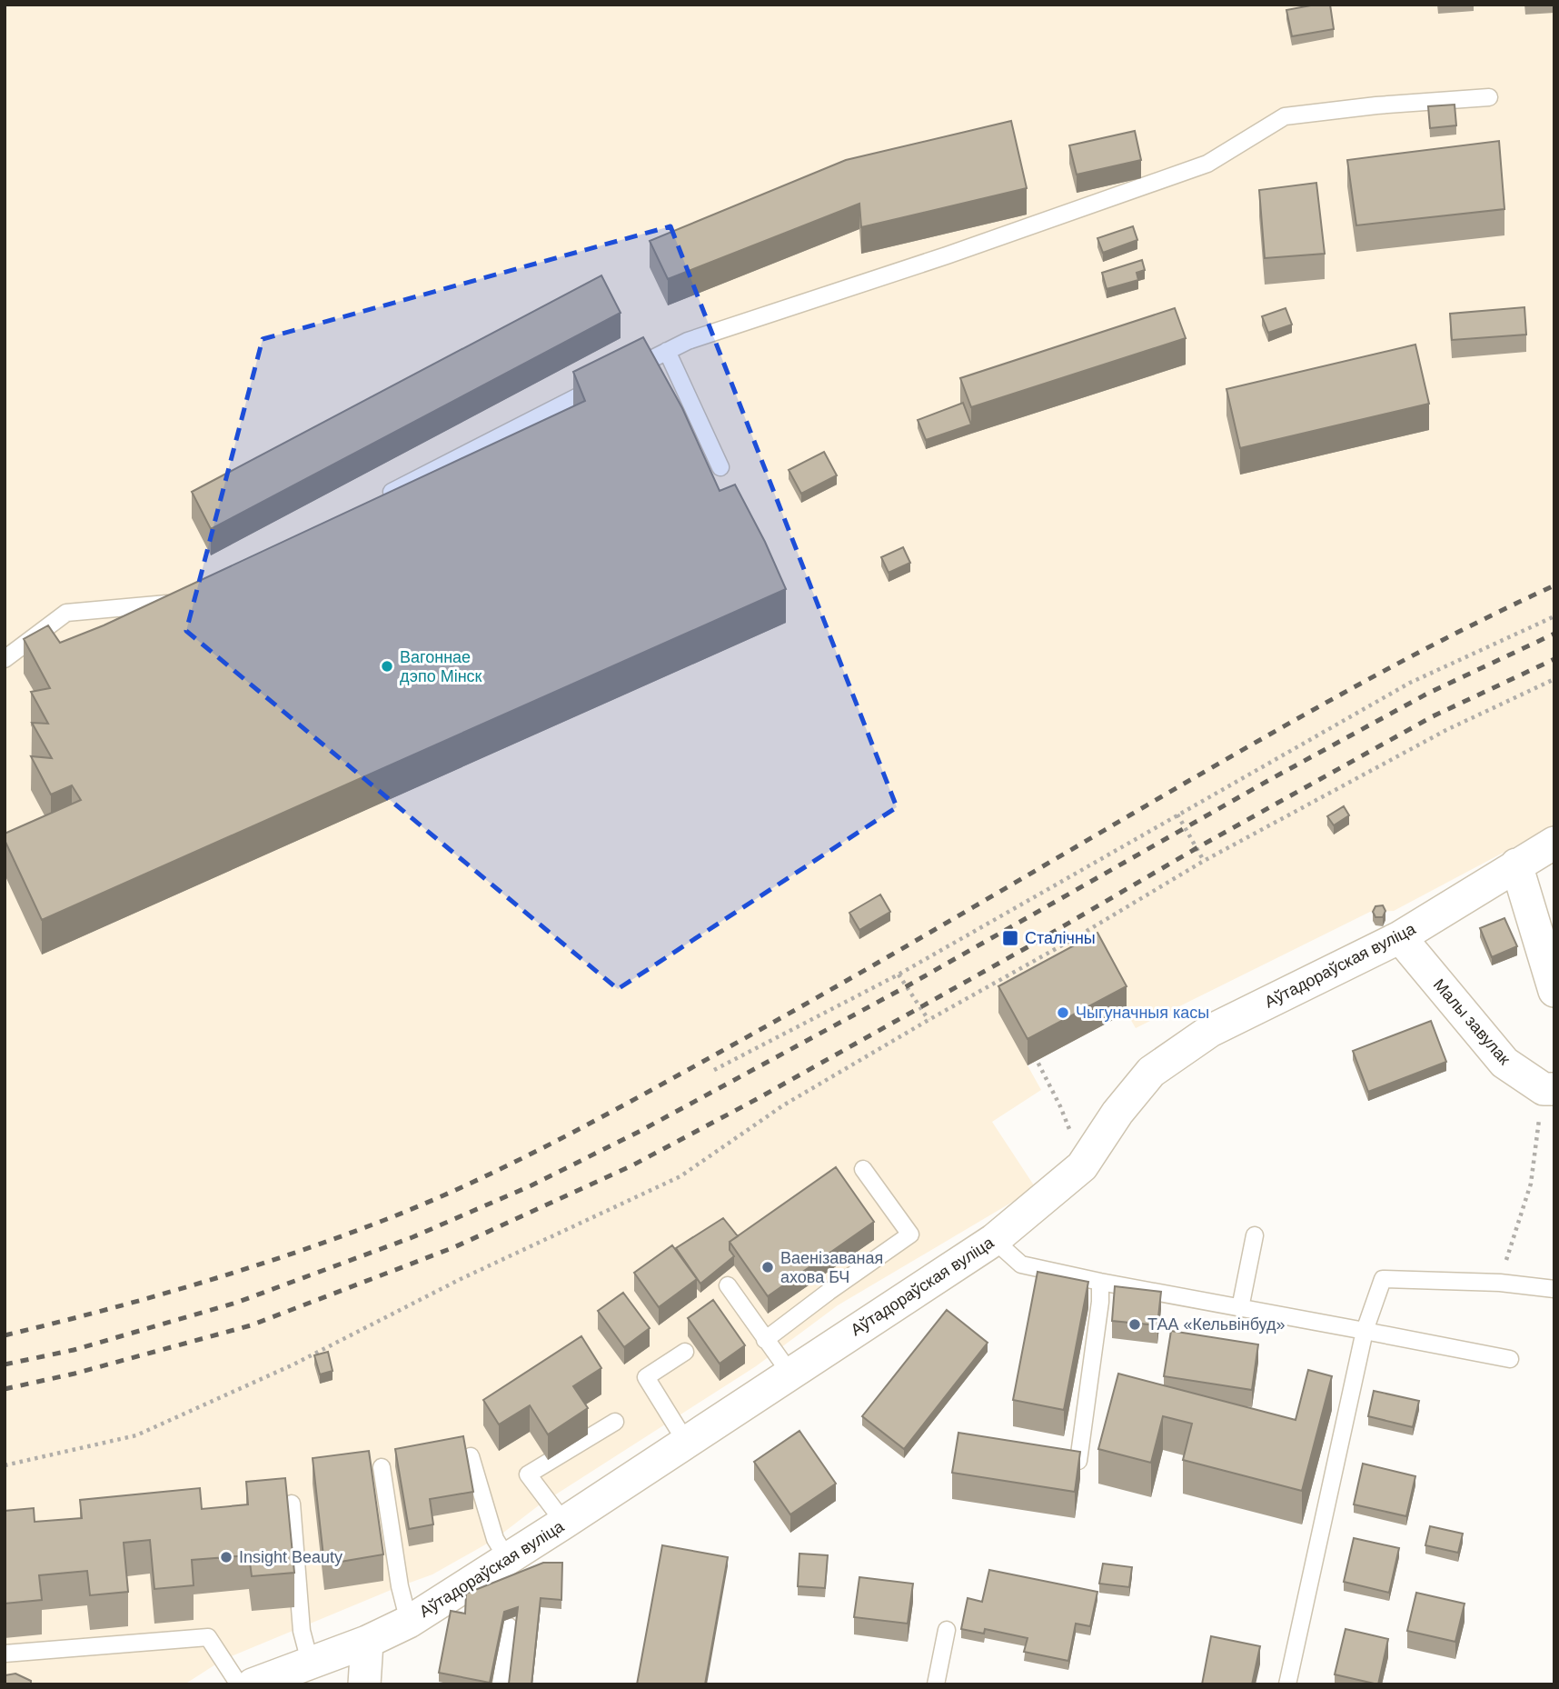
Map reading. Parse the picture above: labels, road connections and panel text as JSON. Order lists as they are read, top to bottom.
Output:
{
  "streets": {
    "street": ["Аўтадораўская вуліца", "Малы завулак"]
  },
  "crossings": [
    ["Аўтадораўская вуліца", "Малы завулак"]
  ],
  "places": {
    "other": [
      "Вагоннае дэпо Мінск",
      "Чыгуначныя касы",
      "Ваенізаваная ахова БЧ",
      "ТАА «Кельвінбуд»",
      "Insight Beauty"
    ],
    "transit": ["Сталічны"]
  }
}
